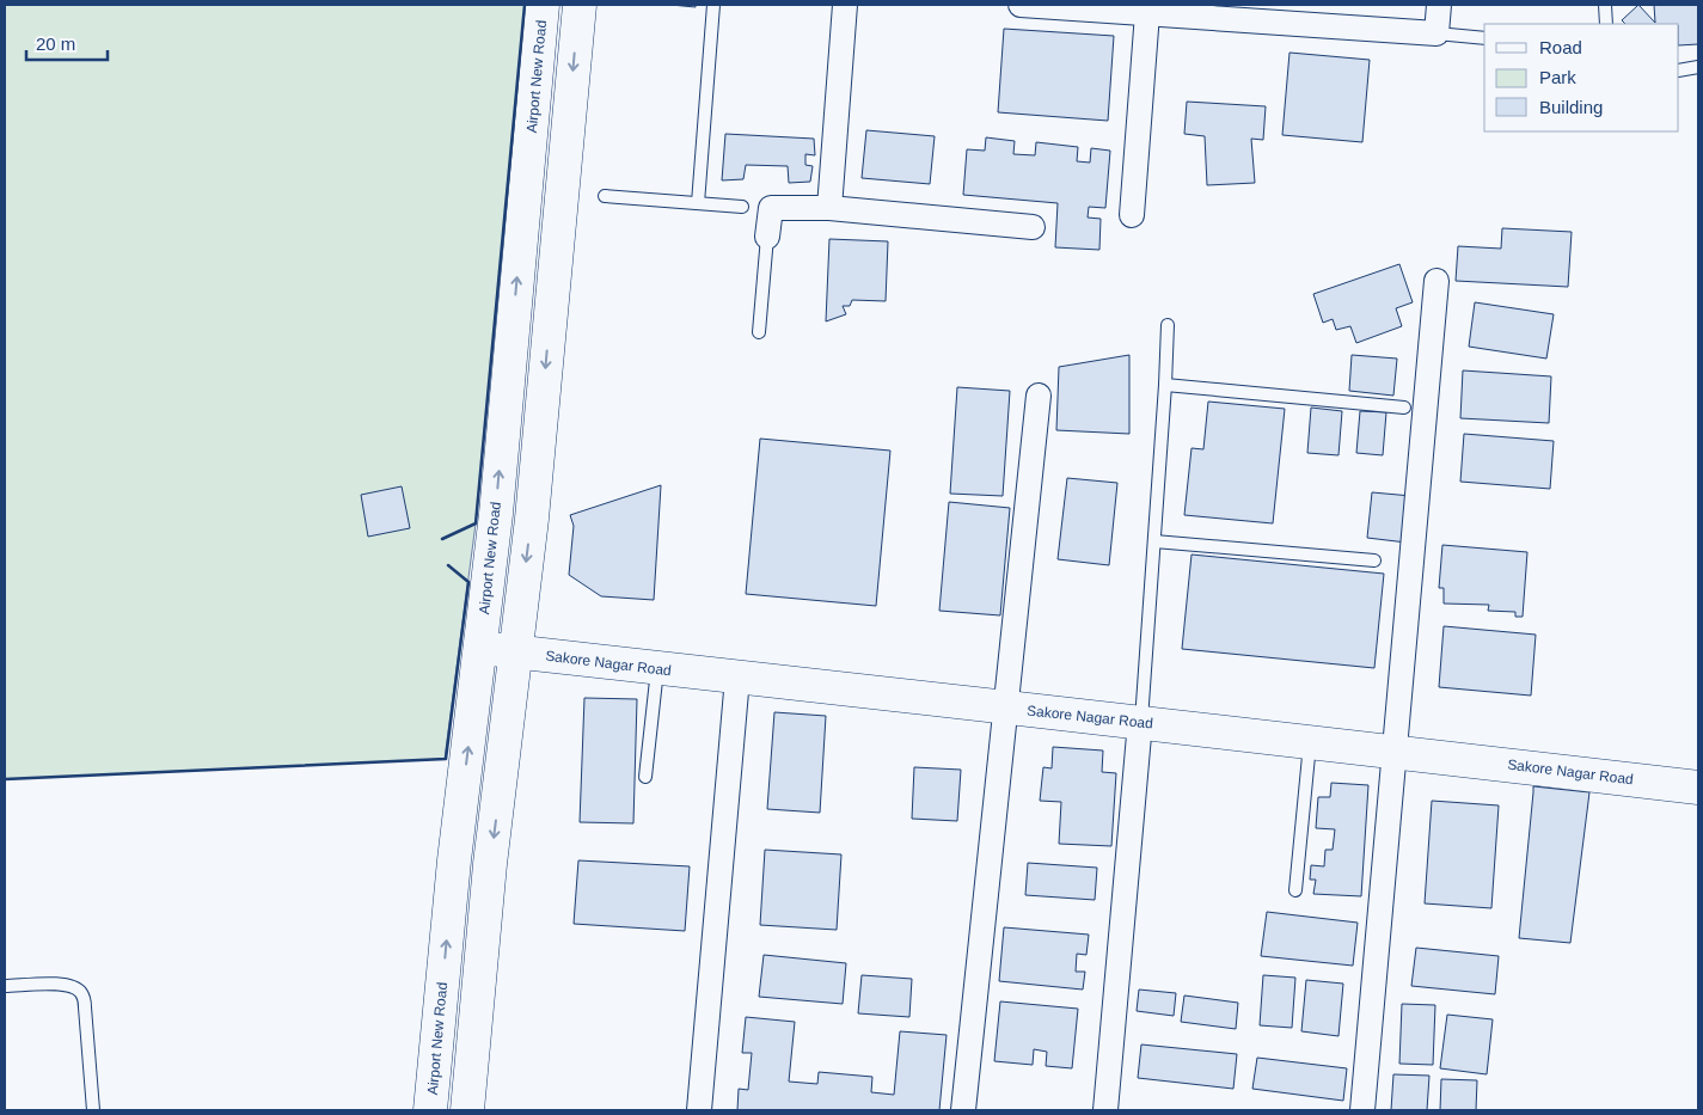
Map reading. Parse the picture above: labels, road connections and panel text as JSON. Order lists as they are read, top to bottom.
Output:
{
  "streets": {
    "main road": ["Airport New Road", "Sakore Nagar Road"]
  },
  "crossings": [
    ["Airport New Road", "Sakore Nagar Road"]
  ],
  "legend": ["Road", "Park", "Building"],
  "scale_bar": "20 m"
}
